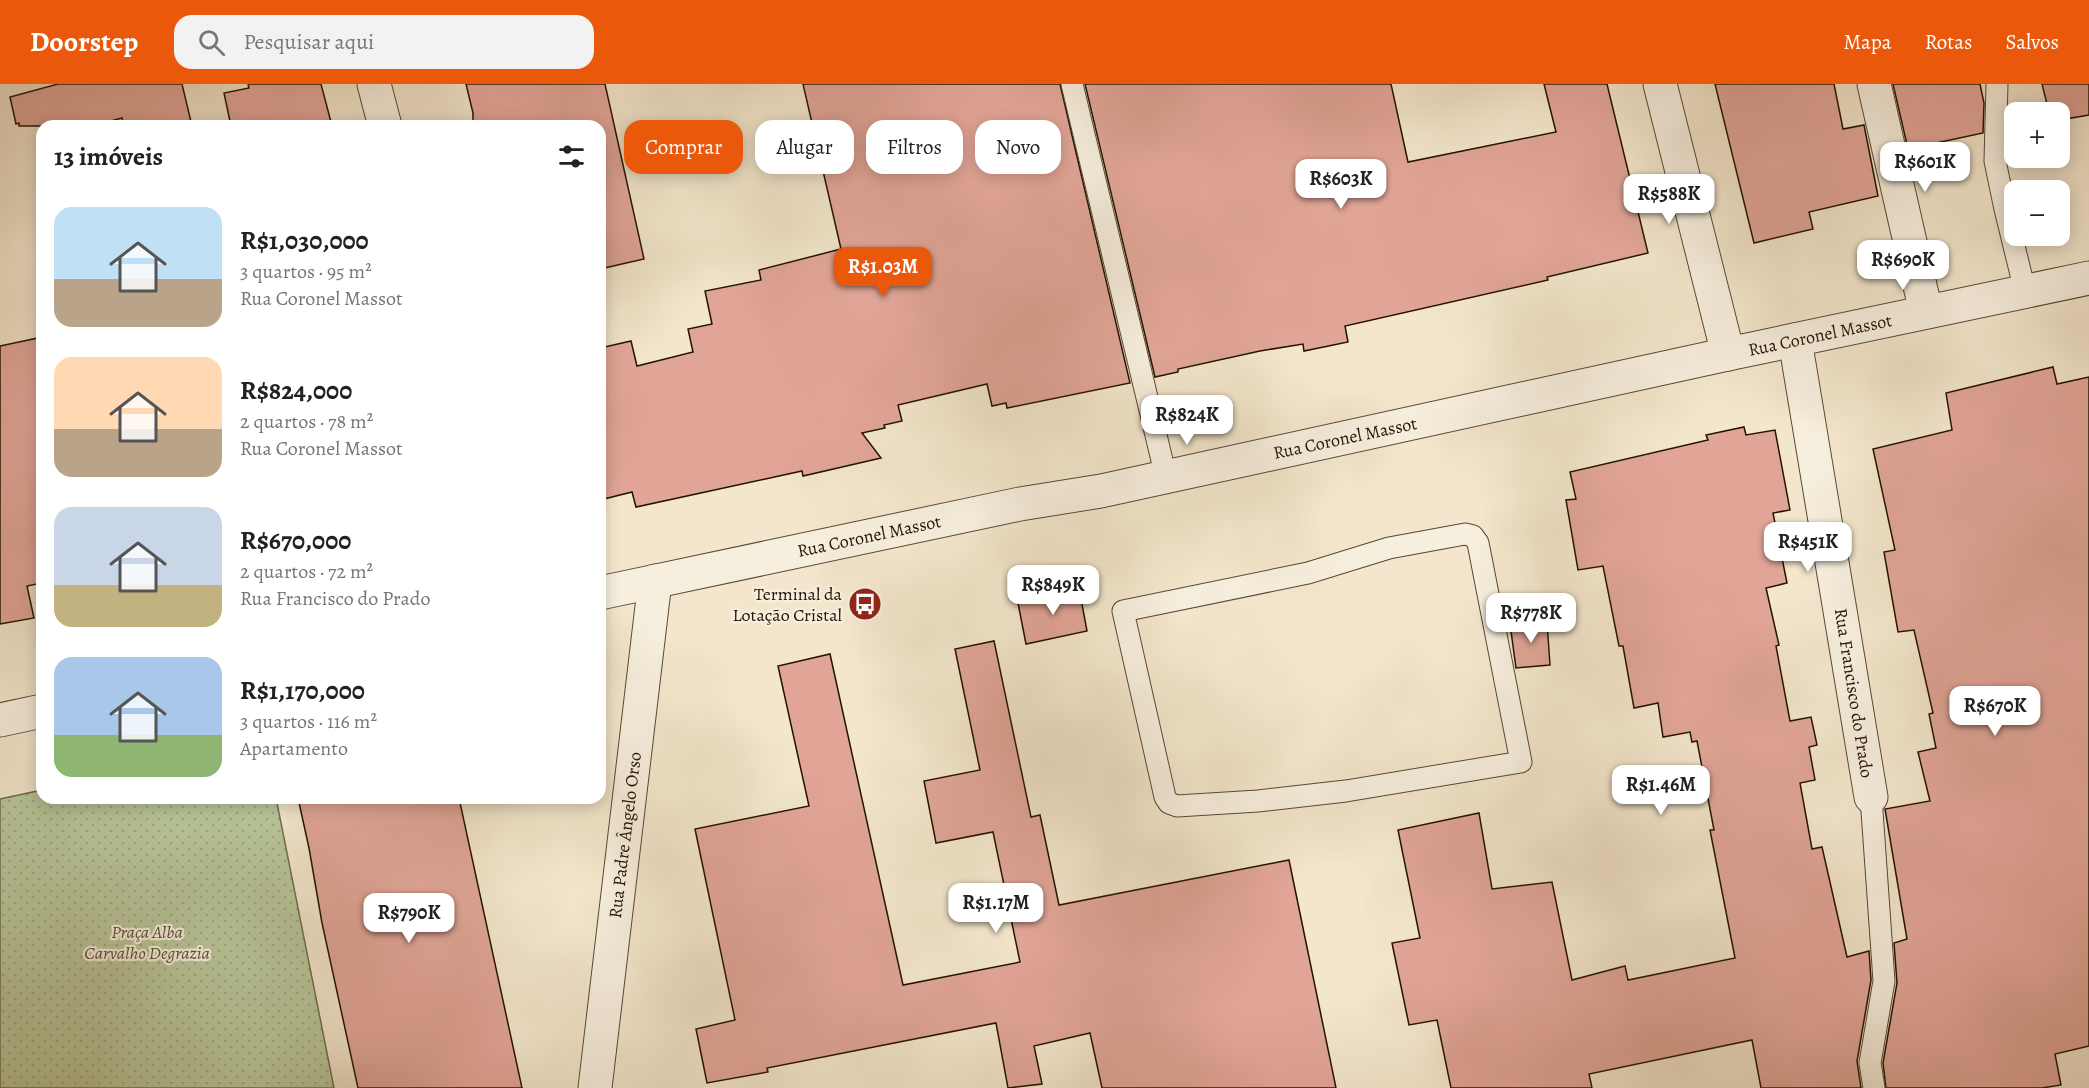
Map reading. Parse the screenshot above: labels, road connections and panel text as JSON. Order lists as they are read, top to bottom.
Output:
{
  "streets": {
    "street": ["Rua Coronel Massot", "Rua Francisco do Prado", "Rua Padre Ângelo Orso"]
  },
  "crossings": [
    ["Rua Coronel Massot", "Rua Francisco do Prado"],
    ["Rua Coronel Massot", "Rua Padre Ângelo Orso"]
  ],
  "parks": ["Praça Alba Carvalho Degrazia"],
  "places": {
    "bus stop": ["Terminal da Lotação Cristal"]
  },
  "page": {
    "header": "Doorstep",
    "search": "Pesquisar aqui",
    "nav": ["Mapa", "Rotas", "Salvos"],
    "map_buttons": ["+", "−"],
    "chip": [
      "Comprar",
      "Alugar",
      "Filtros",
      "Novo"
    ],
    "heading": "13 imóveis",
    "price": [
      "R$601K",
      "R$603K",
      "R$588K",
      "R$690K",
      "R$1.03M",
      "R$824K",
      "R$451K",
      "R$849K",
      "R$778K",
      "R$670K",
      "R$1.46M",
      "R$1.17M",
      "R$790K"
    ],
    "list": [
      {
        "name": "R$1,030,000",
        "note": "3 quartos · 95 m² · Rua Coronel Massot"
      },
      {
        "name": "R$824,000",
        "note": "2 quartos · 78 m² · Rua Coronel Massot"
      },
      {
        "name": "R$670,000",
        "note": "2 quartos · 72 m² · Rua Francisco do Prado"
      },
      {
        "name": "R$1,170,000",
        "note": "3 quartos · 116 m² · Apartamento"
      }
    ]
  }
}
